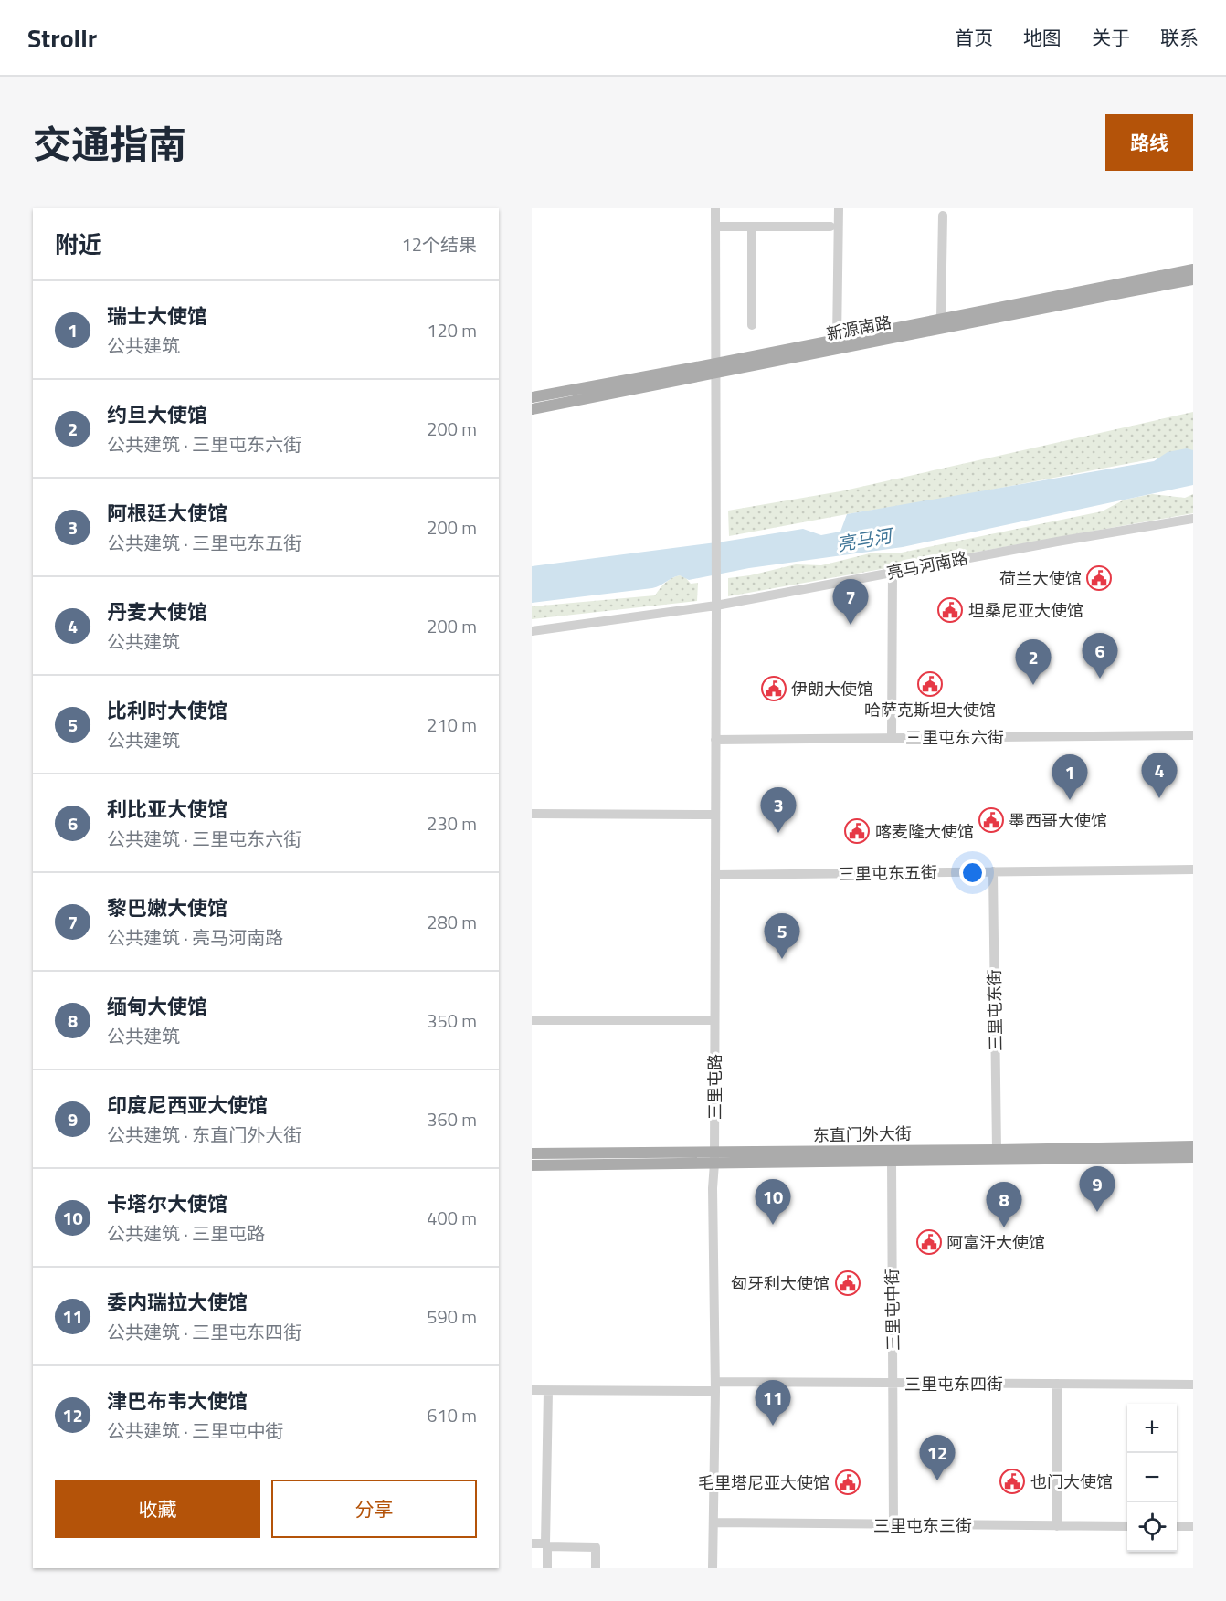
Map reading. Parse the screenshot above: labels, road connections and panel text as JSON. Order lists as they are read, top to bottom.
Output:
{
  "streets": {
    "main road": ["新源南路", "东直门外大街"],
    "street": [
      "亮马河南路",
      "三里屯东六街",
      "三里屯东五街",
      "三里屯东街",
      "三里屯路",
      "三里屯中街",
      "三里屯东四街",
      "三里屯东三街"
    ]
  },
  "crossings": [
    ["新源南路", "三里屯路"],
    ["亮马河南路", "三里屯路"],
    ["三里屯东六街", "三里屯路"],
    ["三里屯东五街", "三里屯东街"],
    ["三里屯东五街", "三里屯路"],
    ["三里屯东街", "东直门外大街"],
    ["三里屯路", "东直门外大街"],
    ["三里屯路", "三里屯东四街"],
    ["三里屯路", "三里屯东三街"],
    ["东直门外大街", "三里屯中街"],
    ["三里屯中街", "三里屯东四街"],
    ["三里屯中街", "三里屯东三街"]
  ],
  "water": ["亮马河"],
  "places": {
    "public building": [
      "荷兰大使馆",
      "坦桑尼亚大使馆",
      "哈萨克斯坦大使馆",
      "伊朗大使馆",
      "墨西哥大使馆",
      "喀麦隆大使馆",
      "阿富汗大使馆",
      "匈牙利大使馆",
      "也门大使馆",
      "毛里塔尼亚大使馆"
    ]
  },
  "page": {
    "header": "Strollr",
    "nav": [
      "首页",
      "地图",
      "关于",
      "联系"
    ],
    "title": "交通指南",
    "buttons": [
      "路线",
      ["收藏", "分享"]
    ],
    "heading": ["附近", "12个结果"],
    "list": [
      {
        "mark": "1",
        "name": "瑞士大使馆",
        "note": "公共建筑",
        "value": "120 m"
      },
      {
        "mark": "2",
        "name": "约旦大使馆",
        "note": "公共建筑 · 三里屯东六街",
        "value": "200 m"
      },
      {
        "mark": "3",
        "name": "阿根廷大使馆",
        "note": "公共建筑 · 三里屯东五街",
        "value": "200 m"
      },
      {
        "mark": "4",
        "name": "丹麦大使馆",
        "note": "公共建筑",
        "value": "200 m"
      },
      {
        "mark": "5",
        "name": "比利时大使馆",
        "note": "公共建筑",
        "value": "210 m"
      },
      {
        "mark": "6",
        "name": "利比亚大使馆",
        "note": "公共建筑 · 三里屯东六街",
        "value": "230 m"
      },
      {
        "mark": "7",
        "name": "黎巴嫩大使馆",
        "note": "公共建筑 · 亮马河南路",
        "value": "280 m"
      },
      {
        "mark": "8",
        "name": "缅甸大使馆",
        "note": "公共建筑",
        "value": "350 m"
      },
      {
        "mark": "9",
        "name": "印度尼西亚大使馆",
        "note": "公共建筑 · 东直门外大街",
        "value": "360 m"
      },
      {
        "mark": "10",
        "name": "卡塔尔大使馆",
        "note": "公共建筑 · 三里屯路",
        "value": "400 m"
      },
      {
        "mark": "11",
        "name": "委内瑞拉大使馆",
        "note": "公共建筑 · 三里屯东四街",
        "value": "590 m"
      },
      {
        "mark": "12",
        "name": "津巴布韦大使馆",
        "note": "公共建筑 · 三里屯中街",
        "value": "610 m"
      }
    ],
    "pins": [
      "7",
      "6",
      "2",
      "4",
      "1",
      "3",
      "5",
      "9",
      "10",
      "8",
      "11",
      "12"
    ],
    "map_buttons": ["+", "−"]
  }
}
